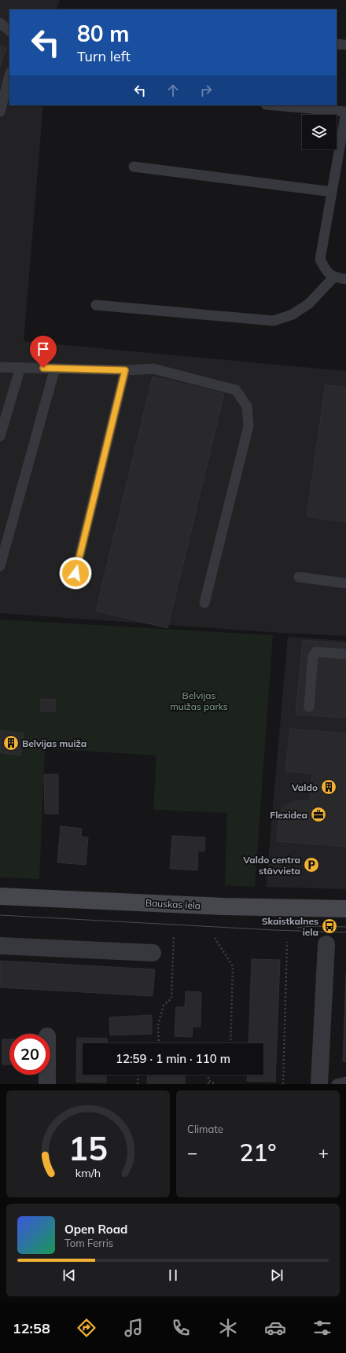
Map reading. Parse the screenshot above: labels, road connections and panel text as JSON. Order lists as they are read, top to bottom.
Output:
{
  "streets": {
    "street": ["Bauskas iela"]
  },
  "parks": ["Belvijas muižas parks"],
  "places": {
    "building": ["Belvijas muiža", "Valdo"],
    "office": ["Flexidea"],
    "parking": ["Valdo centra stāvvieta"],
    "bus stop": ["Skaistkalnes iela"]
  },
  "page": {
    "turn": ["80 m", "Turn left"],
    "limit": "20",
    "trip": "12:59 · 1 min · 110 m",
    "tile": "Climate",
    "heat": ["−", "21°", "+"],
    "song": ["Open Road", "Tom Ferris"],
    "tabs": "12:58",
    "gauge": ["15", "km/h"]
  }
}
